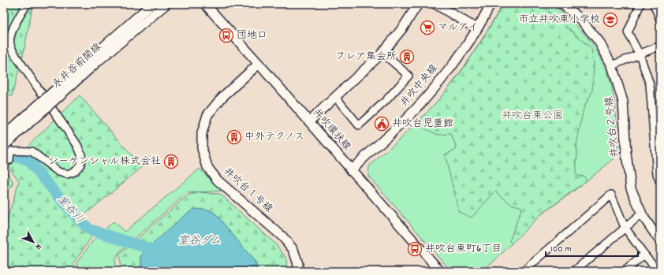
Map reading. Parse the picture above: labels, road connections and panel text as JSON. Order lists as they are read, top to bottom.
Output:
{
  "streets": {
    "street": [
      "永井谷前開線",
      "井吹中央線",
      "井吹台２号線",
      "井吹環状線",
      "井吹台１号線"
    ]
  },
  "crossings": [
    ["井吹中央線", "井吹環状線"],
    ["井吹環状線", "井吹台１号線"]
  ],
  "water": ["室谷川", "室谷ダム"],
  "parks": ["井吹台東公園"],
  "places": {
    "school or university": ["市立井吹東小学校"],
    "supermarket": ["マルアイ"],
    "bus stop": ["団地口", "井吹台東町6丁目"],
    "building": ["フレア集会所", "中外テクノス", "シーケンシャル株式会社"],
    "public building": ["井吹台児童館"]
  },
  "scale_bar": "100 m",
  "north": "bottom right"
}
